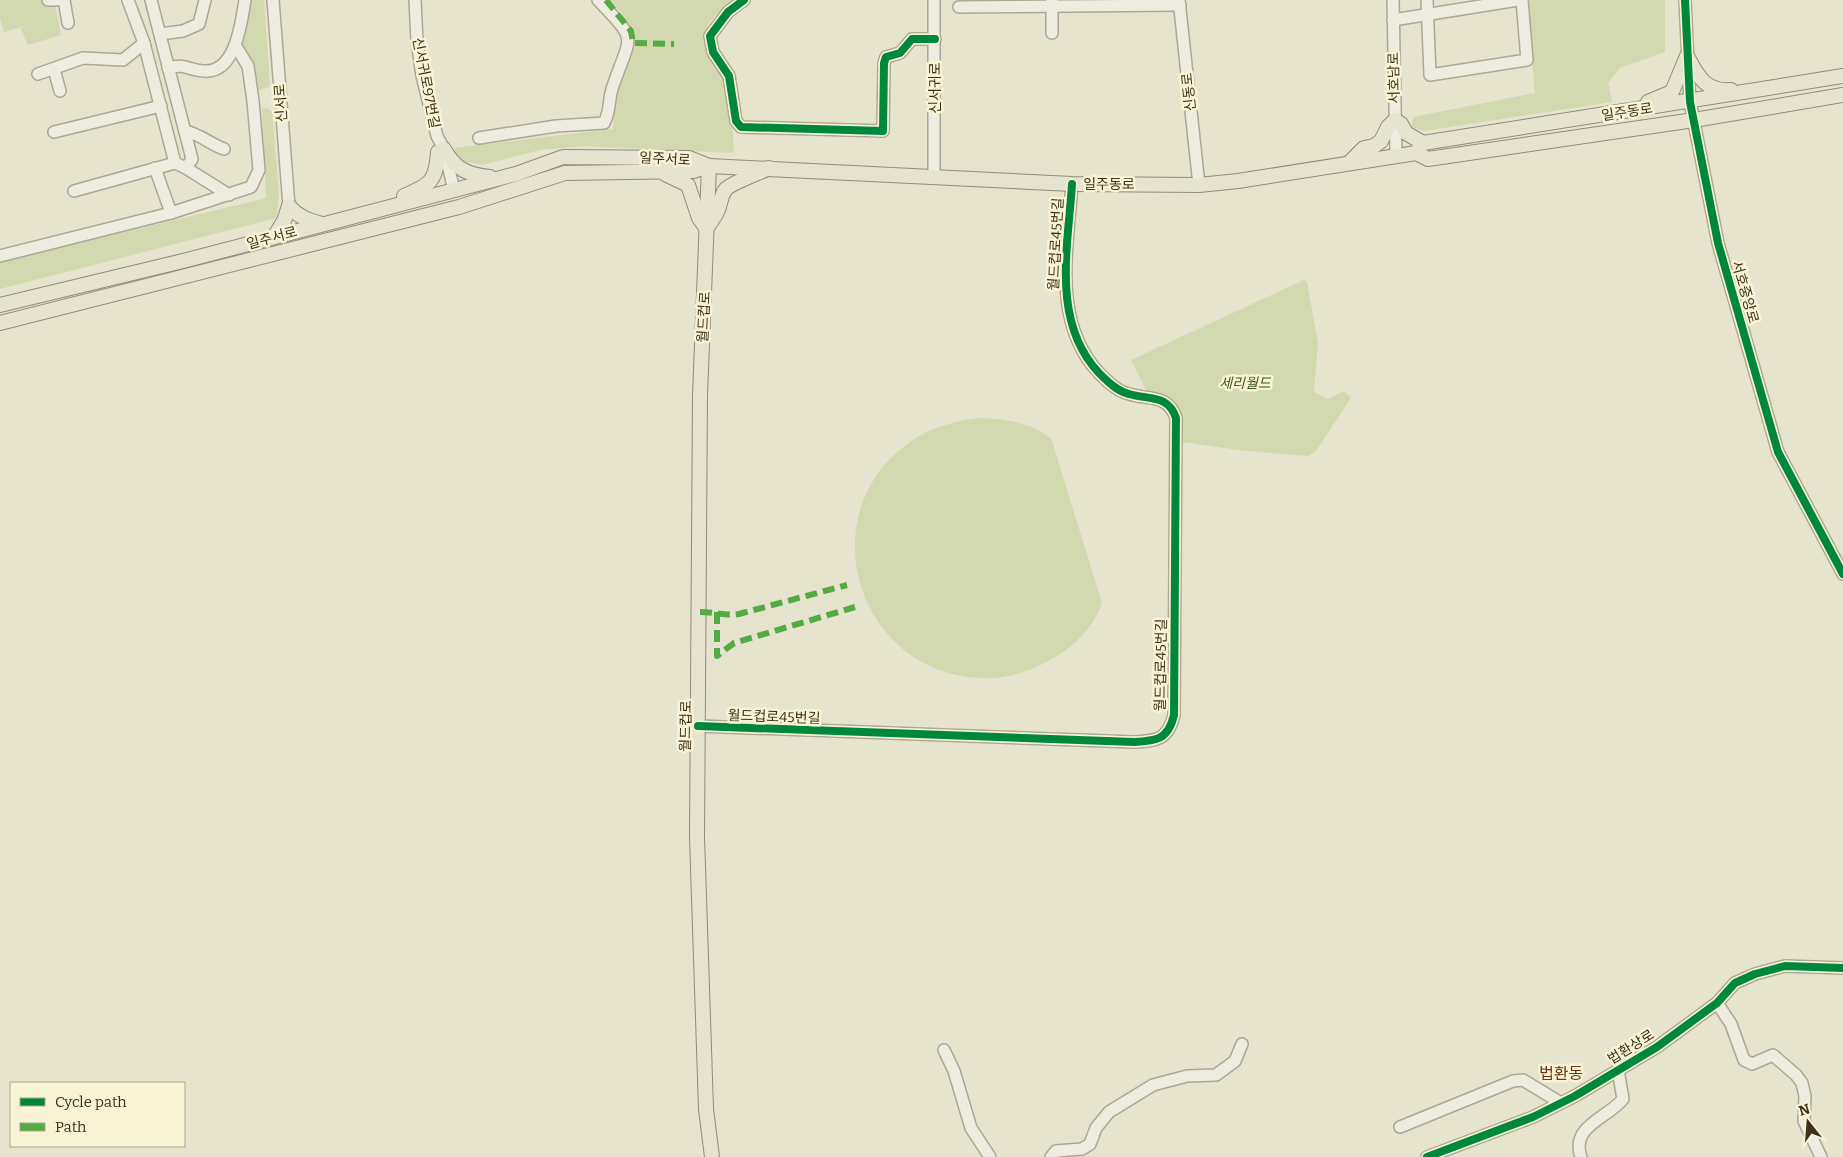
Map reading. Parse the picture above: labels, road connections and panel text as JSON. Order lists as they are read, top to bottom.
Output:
{
  "streets": {
    "main road": ["일주동로", "일주서로", "월드컵로"],
    "street": [
      "서호남로",
      "신서귀로97번길",
      "신서귀로",
      "신동로",
      "신서로",
      "월드컵로45번길",
      "서호중앙로",
      "법환상로"
    ]
  },
  "crossings": [
    ["서호남로", "일주동로"],
    ["신서귀로97번길", "일주서로"],
    ["신서귀로", "일주동로"],
    ["신동로", "일주동로"],
    ["일주동로", "일주서로"],
    ["일주동로", "월드컵로45번길"],
    ["일주동로", "서호중앙로"],
    ["일주동로", "월드컵로"],
    ["일주서로", "월드컵로"],
    ["월드컵로45번길", "월드컵로"]
  ],
  "districts": ["법환동"],
  "parks": ["세리월드"],
  "legend": ["Cycle path", "Path"],
  "north": "top"
}
